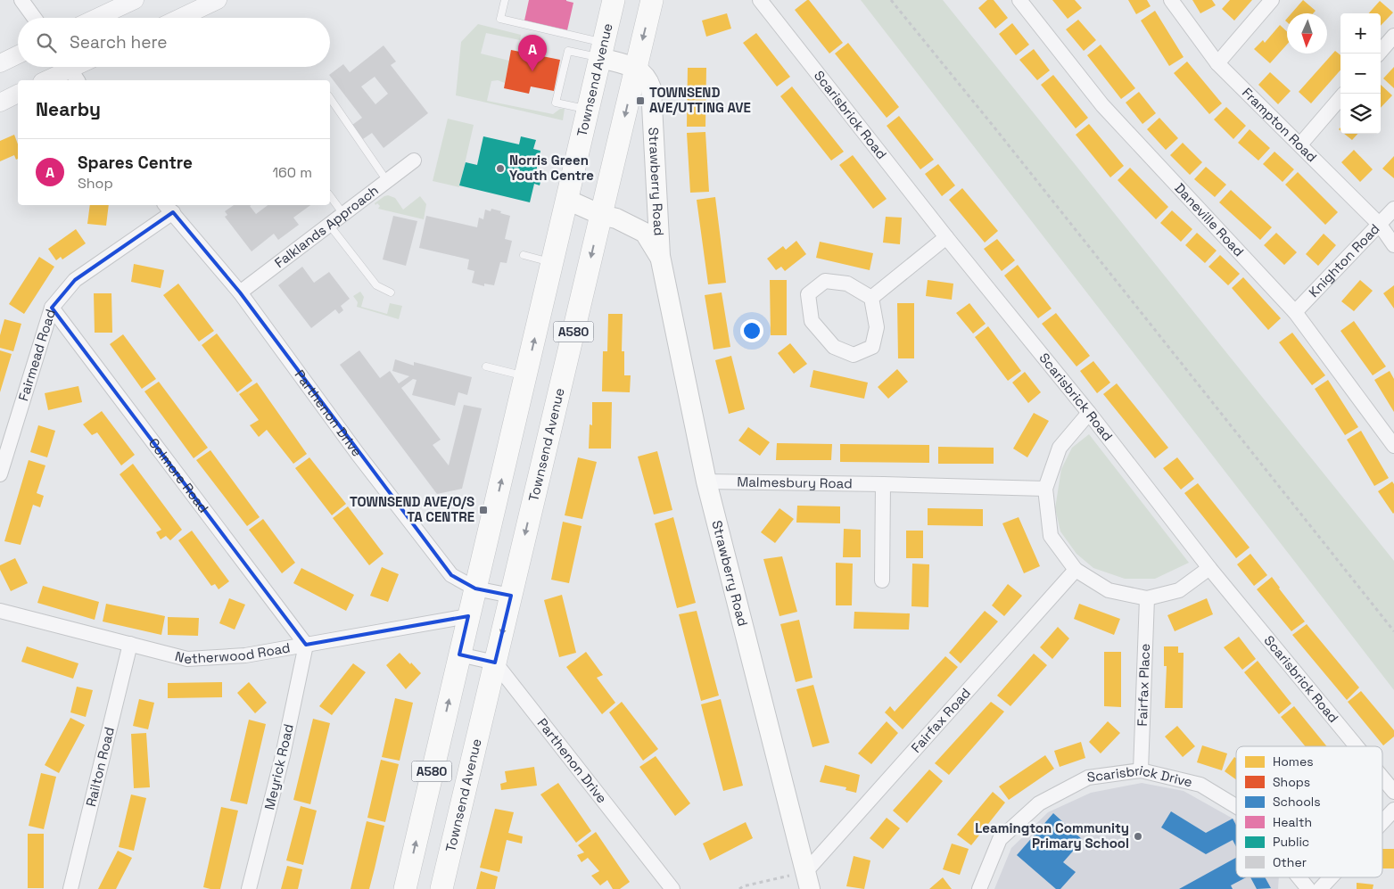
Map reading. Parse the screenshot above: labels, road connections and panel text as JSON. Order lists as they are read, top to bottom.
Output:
{
  "streets": {
    "main road": ["Townsend Avenue", "Strawberry Road", "A580"],
    "street": [
      "Scarisbrick Road",
      "Frampton Road",
      "Daneville Road",
      "Falklands Approach",
      "Knighton Road",
      "Fairmead Road",
      "Parthenon Drive",
      "Colmore Road",
      "Malmesbury Road",
      "Netherwood Road",
      "Fairfax Place",
      "Fairfax Road",
      "Railton Road",
      "Meyrick Road",
      "Scarisbrick Drive"
    ]
  },
  "crossings": [
    ["Townsend Avenue", "Strawberry Road"],
    ["Townsend Avenue", "Parthenon Drive"],
    ["Townsend Avenue", "Netherwood Road"],
    ["Frampton Road", "Knighton Road"],
    ["Strawberry Road", "Malmesbury Road"],
    ["Strawberry Road", "Fairfax Road"],
    ["Daneville Road", "Knighton Road"],
    ["Falklands Approach", "Parthenon Drive"],
    ["Fairmead Road", "Parthenon Drive"],
    ["Fairmead Road", "Colmore Road"],
    ["Colmore Road", "Netherwood Road"],
    ["Colmore Road", "Meyrick Road"],
    ["Netherwood Road", "Railton Road"],
    ["Netherwood Road", "Meyrick Road"],
    ["Fairfax Place", "Scarisbrick Drive"]
  ],
  "places": {
    "transit": ["TOWNSEND AVE/UTTING AVE", "TOWNSEND AVE/O/S TA CENTRE"],
    "other": ["Norris Green Youth Centre", "Leamington Community Primary School"]
  },
  "legend": [
    "Homes",
    "Shops",
    "Schools",
    "Health",
    "Public",
    "Other"
  ],
  "north": "bottom",
  "page": {
    "map_buttons": ["+", "−"],
    "search": "Search here",
    "pins": "A",
    "heading": "Nearby",
    "list": [
      {
        "mark": "A",
        "name": "Spares Centre",
        "note": "Shop",
        "value": "160 m"
      }
    ]
  }
}
